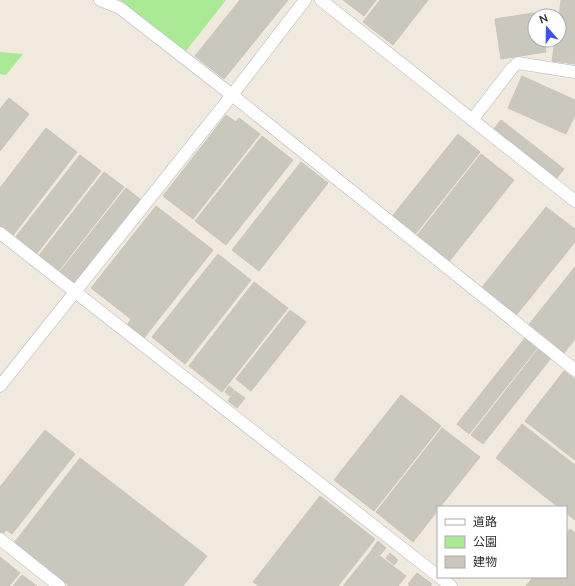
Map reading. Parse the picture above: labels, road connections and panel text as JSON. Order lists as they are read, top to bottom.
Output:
{
  "legend": ["道路", "公園", "建物"],
  "north": "top"
}
